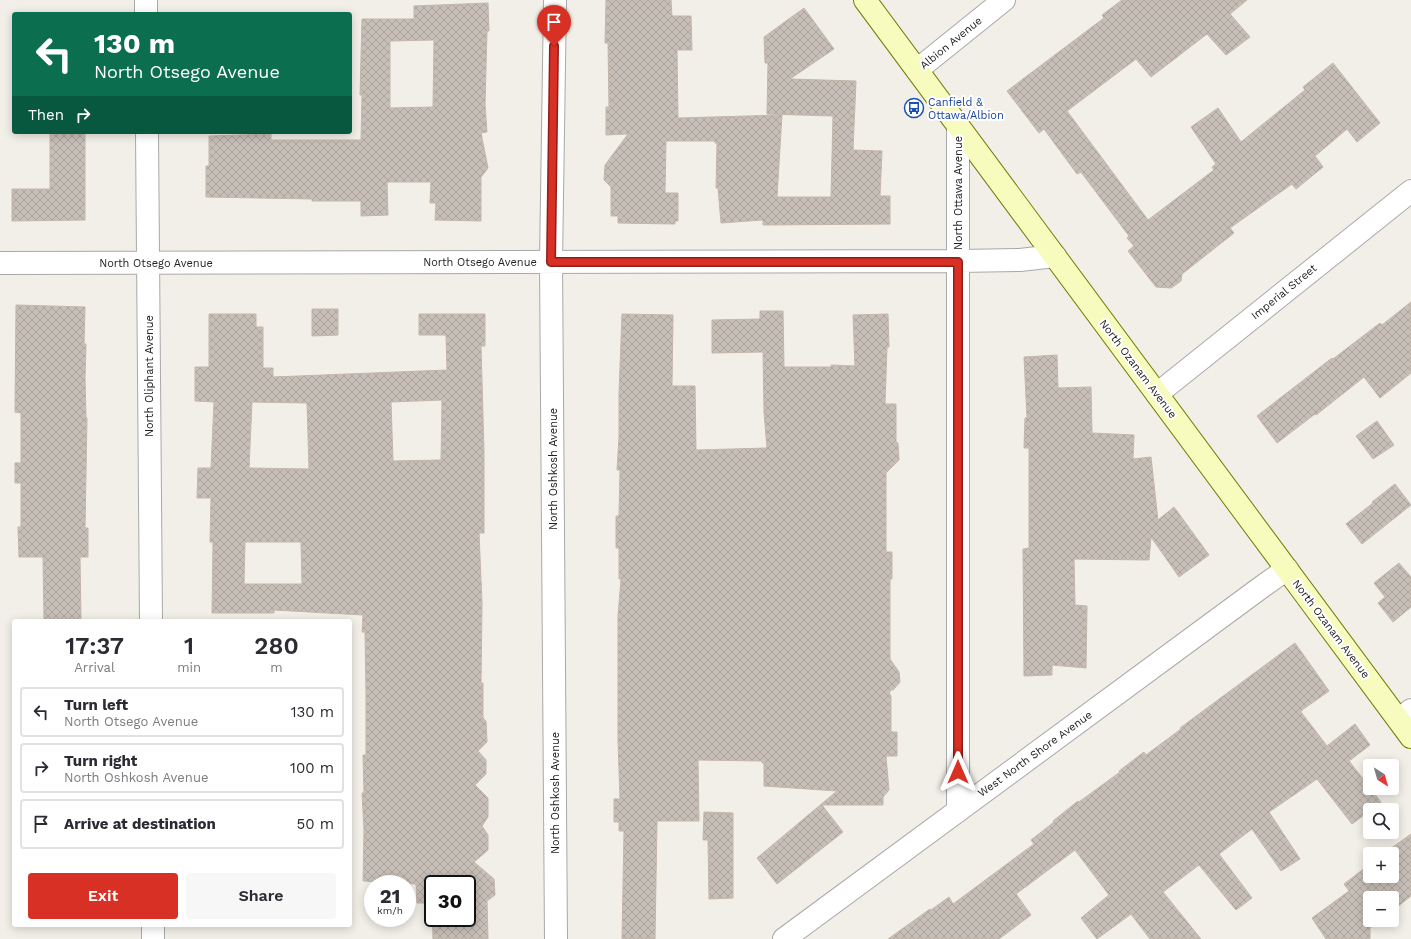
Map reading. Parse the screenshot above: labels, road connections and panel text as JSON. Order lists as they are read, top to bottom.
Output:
{
  "streets": {
    "street": [
      "Albion Avenue",
      "North Ottawa Avenue",
      "North Otsego Avenue",
      "Imperial Street",
      "North Ozanam Avenue",
      "North Oliphant Avenue",
      "North Oshkosh Avenue",
      "West North Shore Avenue"
    ]
  },
  "crossings": [
    ["Albion Avenue", "North Ozanam Avenue"],
    ["North Ottawa Avenue", "North Otsego Avenue"],
    ["North Ottawa Avenue", "North Ozanam Avenue"],
    ["North Ottawa Avenue", "West North Shore Avenue"],
    ["North Otsego Avenue", "North Ozanam Avenue"],
    ["North Otsego Avenue", "North Oliphant Avenue"],
    ["North Otsego Avenue", "North Oshkosh Avenue"],
    ["Imperial Street", "North Ozanam Avenue"],
    ["North Ozanam Avenue", "West North Shore Avenue"]
  ],
  "places": {
    "bus stop": ["Canfield & Ottawa/Albion"]
  },
  "north": "bottom right",
  "page": {
    "turn": ["130 m", "North Otsego Avenue"],
    "then": "Then",
    "eta": [
      "17:37",
      "Arrival",
      "1",
      "min",
      "280",
      "m"
    ],
    "list": [
      {
        "name": "Turn left",
        "note": "North Otsego Avenue",
        "value": "130 m"
      },
      {
        "name": "Turn right",
        "note": "North Oshkosh Avenue",
        "value": "100 m"
      },
      {
        "name": "Arrive at destination",
        "value": "50 m"
      }
    ],
    "map_buttons": ["+", "−"],
    "buttons": ["Exit", "Share"],
    "speed": "21 km/h",
    "limit": "30"
  }
}
